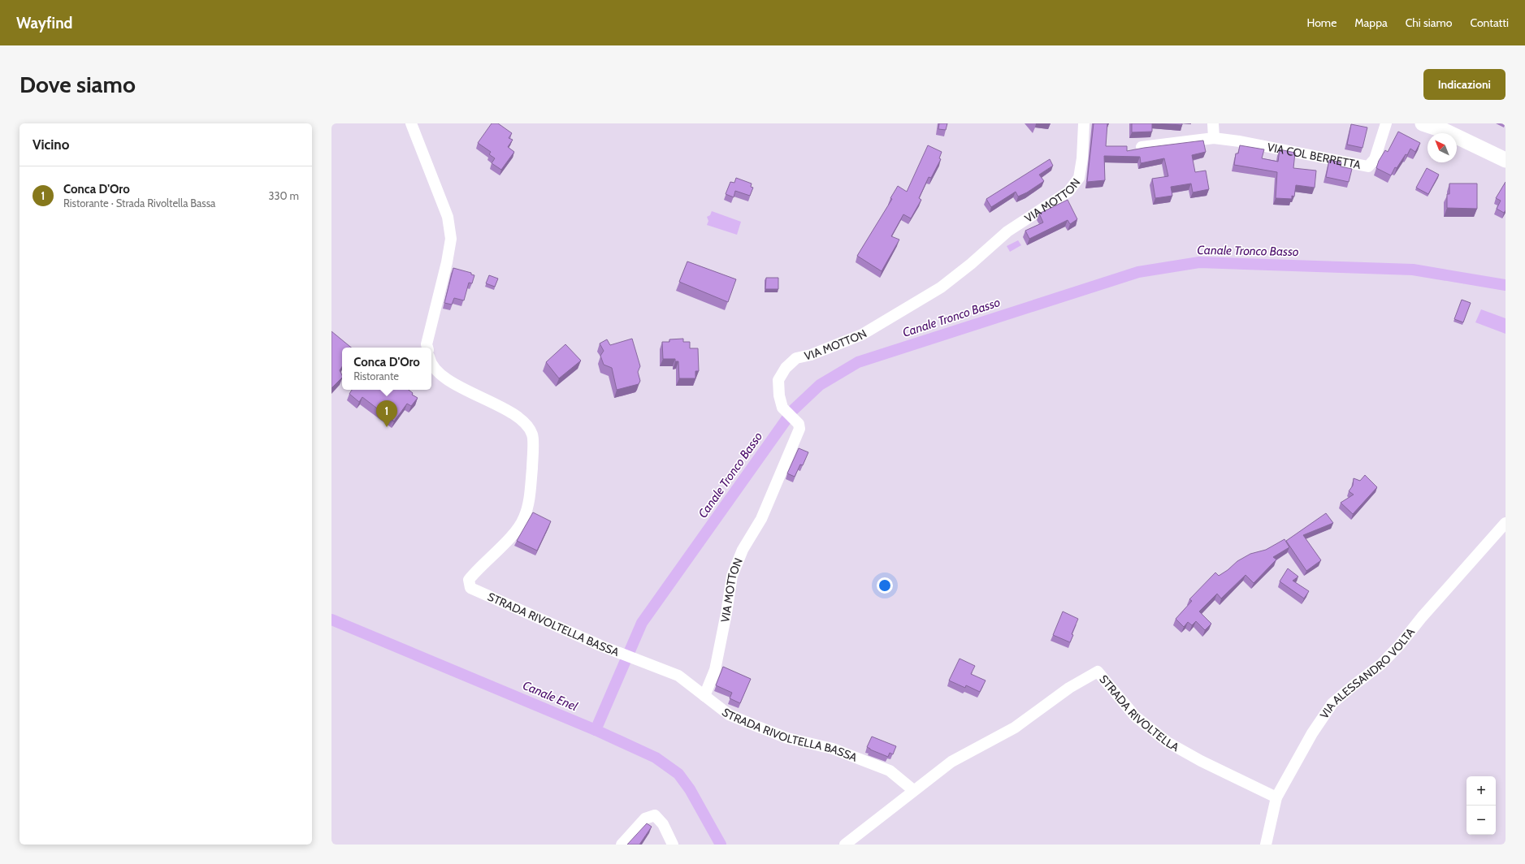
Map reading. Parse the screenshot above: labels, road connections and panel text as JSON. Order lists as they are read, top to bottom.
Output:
{
  "streets": {
    "street": [
      "VIA COL BERRETTA",
      "VIA MOTTON",
      "STRADA RIVOLTELLA BASSA",
      "VIA ALESSANDRO VOLTA",
      "STRADA RIVOLTELLA"
    ]
  },
  "crossings": [
    ["VIA MOTTON", "STRADA RIVOLTELLA BASSA"],
    ["STRADA RIVOLTELLA BASSA", "STRADA RIVOLTELLA"],
    ["VIA ALESSANDRO VOLTA", "STRADA RIVOLTELLA"]
  ],
  "water": ["Canale Tronco Basso", "Canale Enel"],
  "north": "top left",
  "page": {
    "header": "Wayfind",
    "nav": [
      "Home",
      "Mappa",
      "Chi siamo",
      "Contatti"
    ],
    "buttons": "Indicazioni",
    "title": "Dove siamo",
    "heading": "Vicino",
    "list": [
      {
        "mark": "1",
        "name": "Conca D'Oro",
        "note": "Ristorante · Strada Rivoltella Bassa",
        "value": "330 m"
      }
    ],
    "popup": ["Conca D'Oro", "Ristorante"],
    "pins": "1",
    "map_buttons": ["+", "−"]
  }
}
